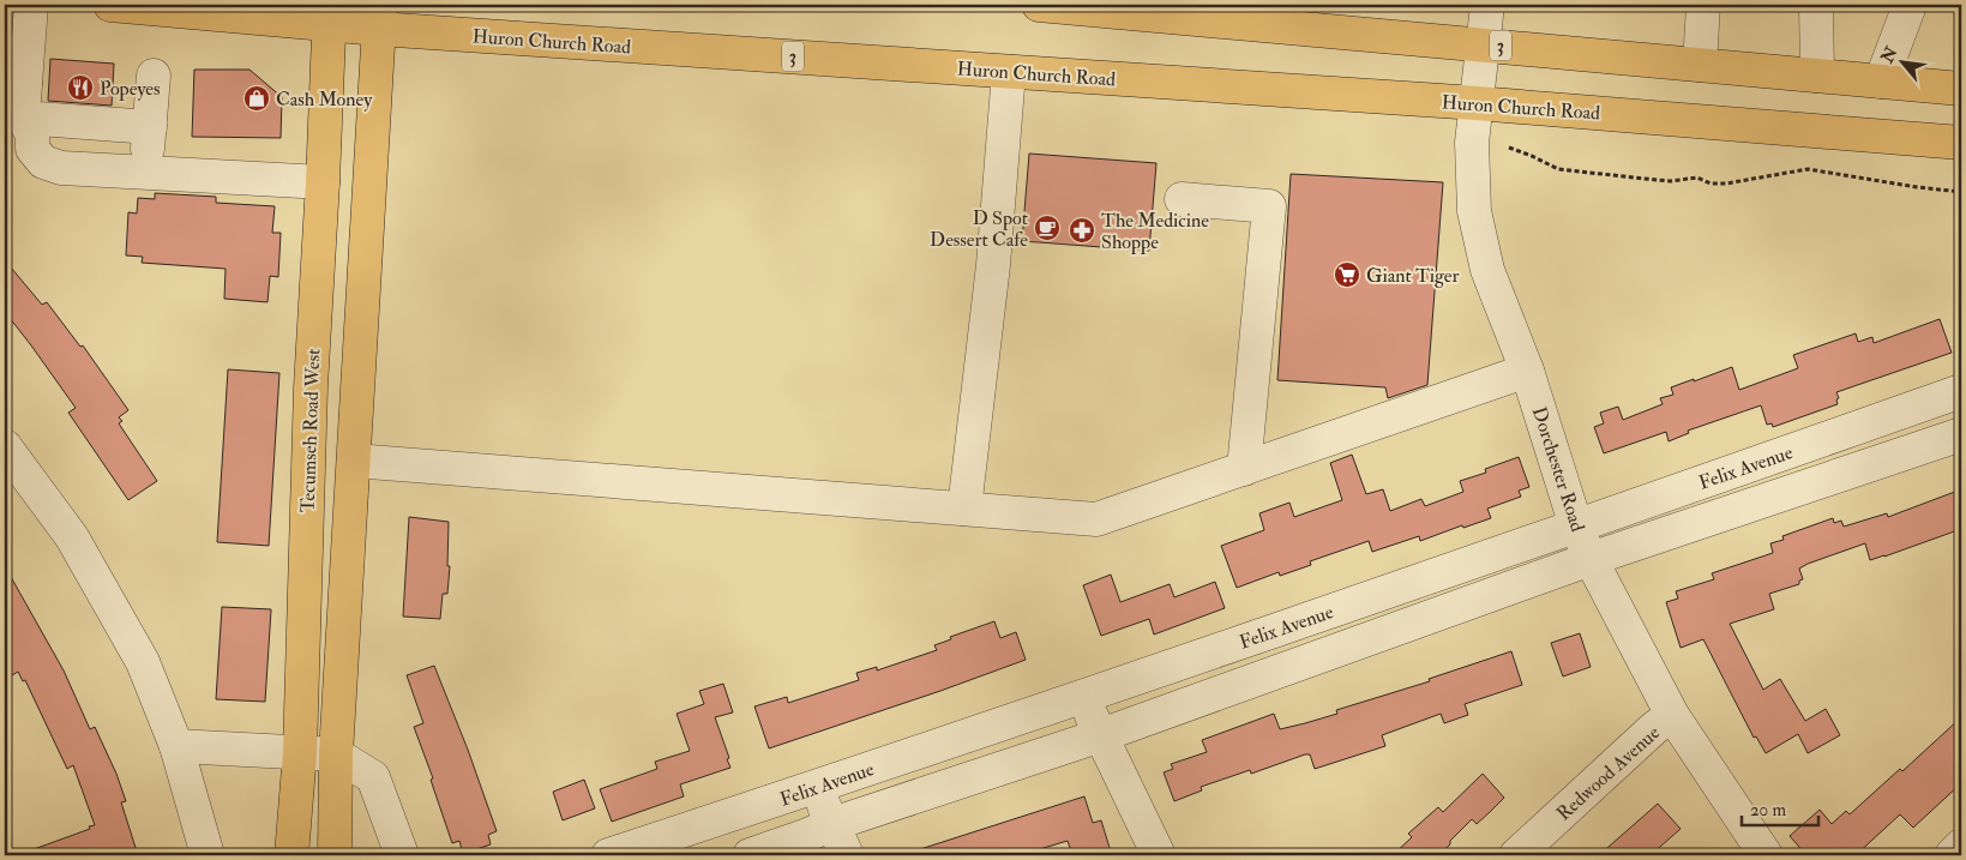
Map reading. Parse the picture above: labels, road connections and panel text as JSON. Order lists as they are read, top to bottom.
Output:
{
  "streets": {
    "main road": ["Huron Church Road", "3", "Tecumseh Road West"],
    "street": ["Felix Avenue", "Dorchester Road", "Redwood Avenue"]
  },
  "crossings": [
    ["Huron Church Road", "Tecumseh Road West"],
    ["Huron Church Road", "Dorchester Road"],
    ["3", "Dorchester Road"],
    ["Felix Avenue", "Dorchester Road"],
    ["Dorchester Road", "Redwood Avenue"]
  ],
  "places": {
    "restaurant": ["Popeyes"],
    "shop": ["Cash Money"],
    "cafe": ["D Spot Dessert Cafe"],
    "pharmacy": ["The Medicine Shoppe"],
    "supermarket": ["Giant Tiger"]
  },
  "scale_bar": "20 m",
  "north": "top left"
}
